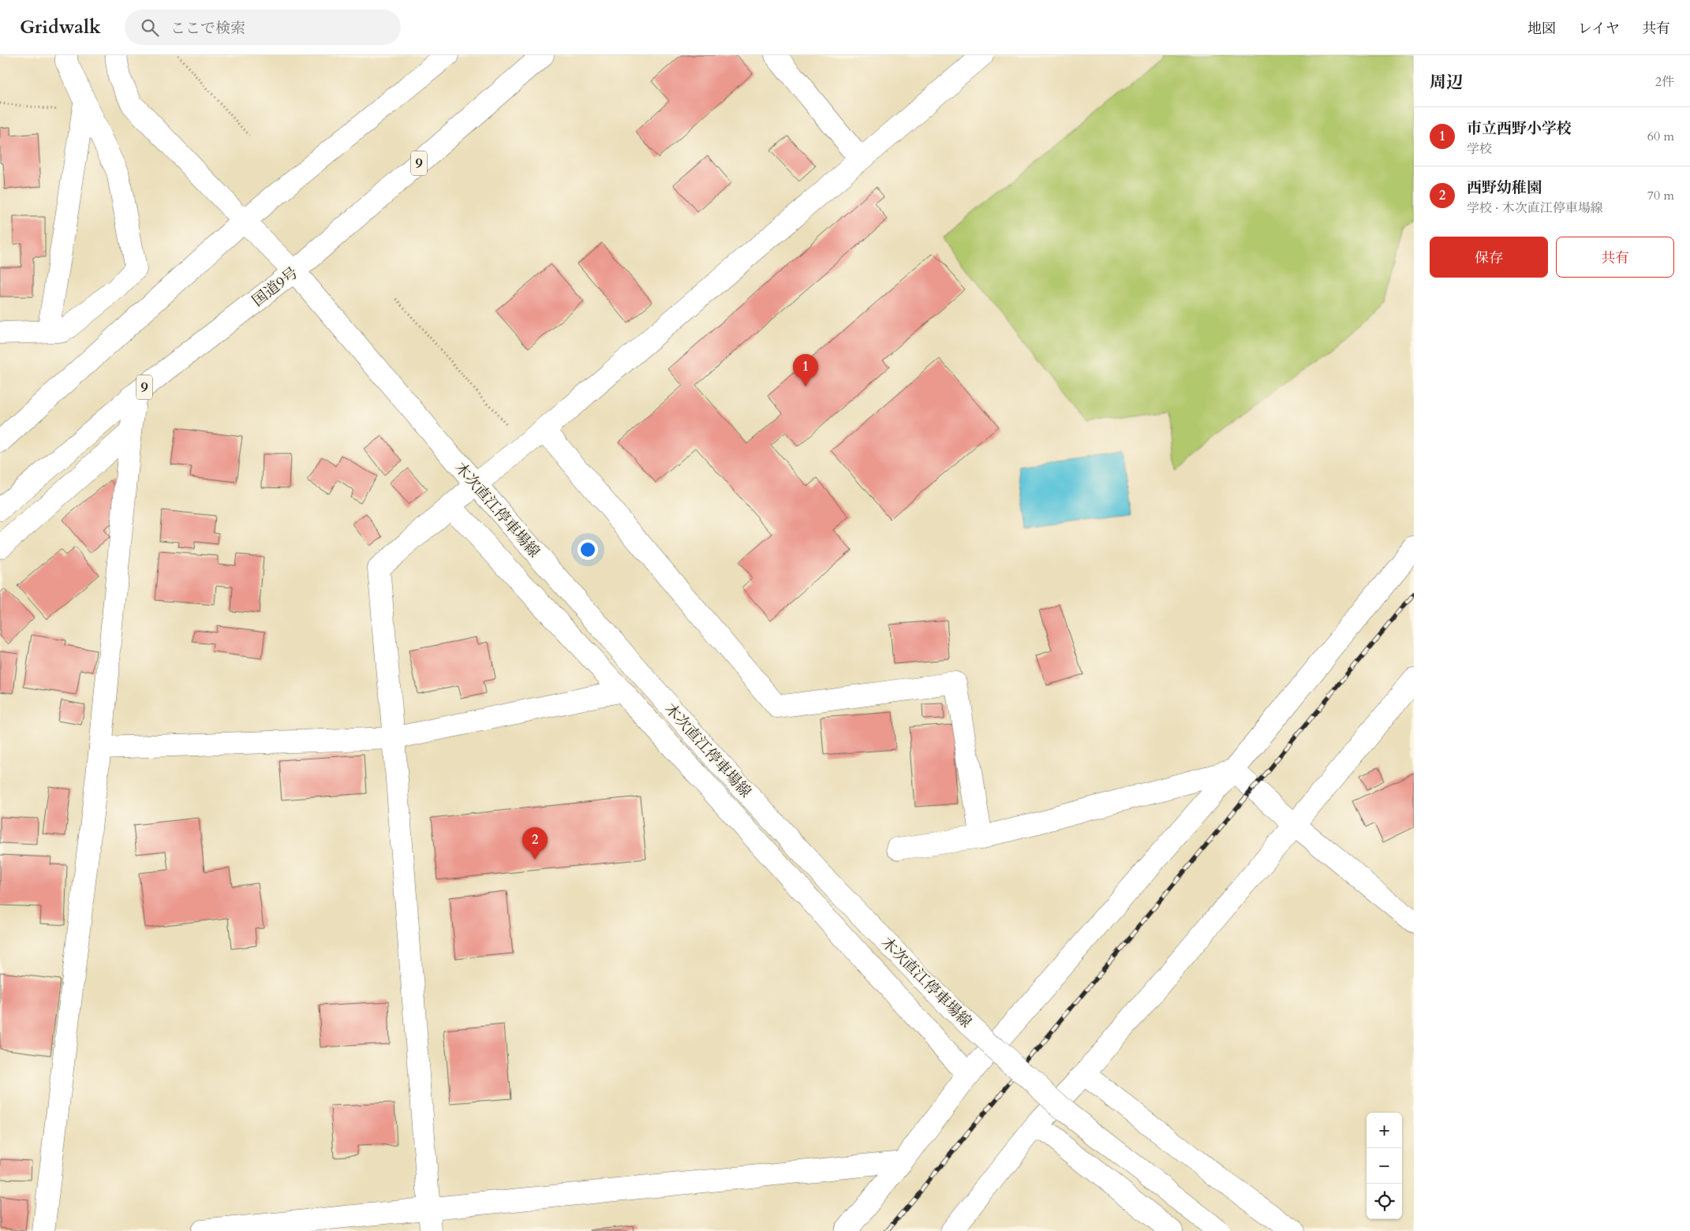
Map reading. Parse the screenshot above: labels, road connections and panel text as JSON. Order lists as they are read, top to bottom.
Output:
{
  "streets": {
    "main road": ["9", "国道9号", "木次直江停車場線"]
  },
  "crossings": [
    ["国道9号", "木次直江停車場線"]
  ],
  "page": {
    "header": "Gridwalk",
    "search": "ここで検索",
    "nav": ["地図", "レイヤ", "共有"],
    "heading": ["周辺", "2件"],
    "list": [
      {
        "mark": "1",
        "name": "市立西野小学校",
        "note": "学校",
        "value": "60 m"
      },
      {
        "mark": "2",
        "name": "西野幼稚園",
        "note": "学校 · 木次直江停車場線",
        "value": "70 m"
      }
    ],
    "buttons": ["保存", "共有"],
    "pins": ["1", "2"],
    "map_buttons": ["+", "−"]
  }
}
